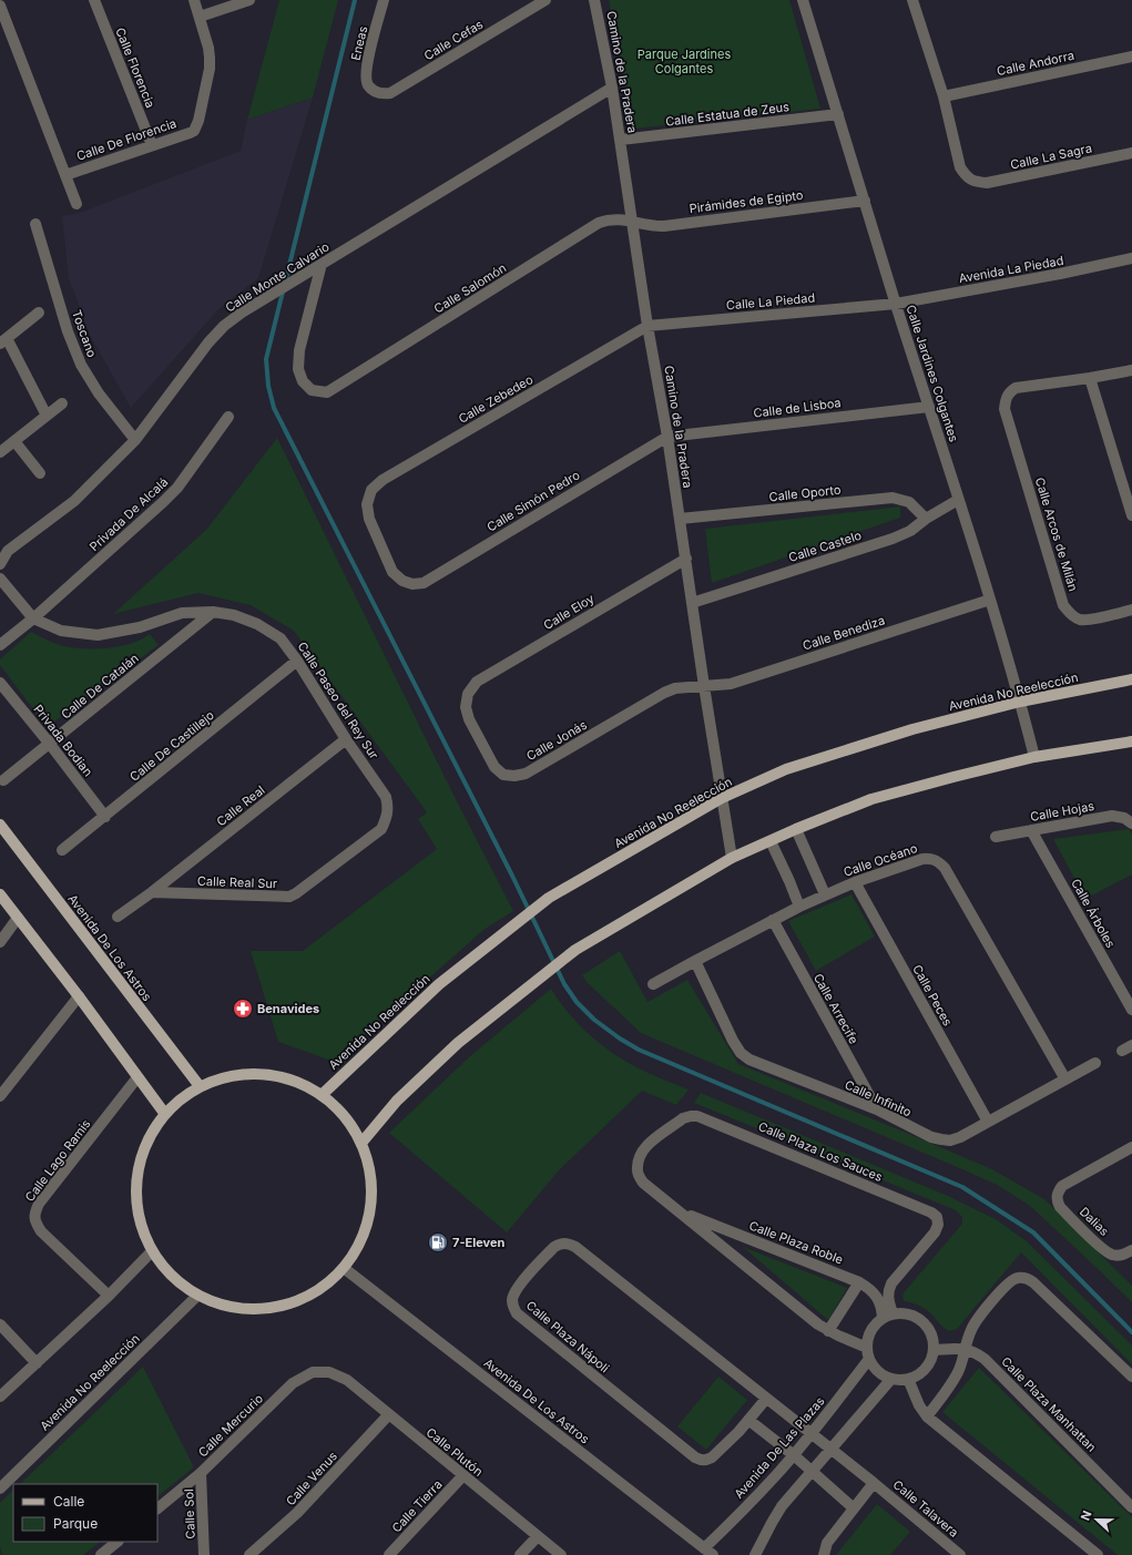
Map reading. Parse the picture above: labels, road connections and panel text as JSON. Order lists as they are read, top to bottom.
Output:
{
  "streets": {
    "main road": ["Avenida No Reelección", "Avenida De Los Astros"],
    "street": [
      "Calle Cefas",
      "Eneas",
      "Calle Andorra",
      "Calle Florencia",
      "Camino de la Pradera",
      "Calle Estatua de Zeus",
      "Calle De Florencia",
      "Calle La Sagra",
      "Pirámides de Egipto",
      "Avenida La Piedad",
      "Calle Monte Calvario",
      "Calle Salomón",
      "Calle La Piedad",
      "Toscano",
      "Calle Jardines Colgantes",
      "Calle Zebedeo",
      "Calle de Lisboa",
      "Calle Oporto",
      "Calle Simón Pedro",
      "Privada De Alcalá",
      "Calle Arcos de Milán",
      "Calle Castelo",
      "Calle Eloy",
      "Calle Benediza",
      "Calle De Catalán",
      "Calle Paseo del Rey Sur",
      "Privada Bodian",
      "Calle Jonás",
      "Calle De Castillejo",
      "Calle Real",
      "Calle Hojas",
      "Calle Océano",
      "Calle Real Sur",
      "Calle Árboles",
      "Calle Peces",
      "Calle Arrecife",
      "Calle Infinito",
      "Calle Plaza Los Sauces",
      "Calle Lago Ramis",
      "Dalias",
      "Calle Plaza Roble",
      "Calle Plaza Nápoli",
      "Calle Plaza Manhattan",
      "Calle Mercurio",
      "Avenida De Las Plazas",
      "Calle Plutón",
      "Calle Venus",
      "Calle Tierra",
      "Calle Talavera",
      "Calle Sol"
    ]
  },
  "crossings": [
    ["Calle Cefas", "Eneas"],
    ["Calle Andorra", "Calle La Sagra"],
    ["Calle Florencia", "Calle De Florencia"],
    ["Camino de la Pradera", "Calle Estatua de Zeus"],
    ["Camino de la Pradera", "Pirámides de Egipto"],
    ["Camino de la Pradera", "Calle Monte Calvario"],
    ["Camino de la Pradera", "Calle Salomón"],
    ["Camino de la Pradera", "Calle La Piedad"],
    ["Camino de la Pradera", "Calle Zebedeo"],
    ["Camino de la Pradera", "Calle de Lisboa"],
    ["Camino de la Pradera", "Calle Oporto"],
    ["Camino de la Pradera", "Calle Simón Pedro"],
    ["Camino de la Pradera", "Calle Castelo"],
    ["Camino de la Pradera", "Calle Eloy"],
    ["Camino de la Pradera", "Calle Benediza"],
    ["Camino de la Pradera", "Avenida No Reelección"],
    ["Camino de la Pradera", "Calle Jonás"],
    ["Calle Estatua de Zeus", "Calle Jardines Colgantes"],
    ["Pirámides de Egipto", "Calle Salomón"],
    ["Pirámides de Egipto", "Calle Jardines Colgantes"],
    ["Avenida La Piedad", "Calle La Piedad"],
    ["Avenida La Piedad", "Calle Jardines Colgantes"],
    ["Calle Monte Calvario", "Calle Salomón"],
    ["Calle Monte Calvario", "Toscano"],
    ["Calle La Piedad", "Calle Jardines Colgantes"],
    ["Calle La Piedad", "Calle Zebedeo"],
    ["Calle Jardines Colgantes", "Calle de Lisboa"],
    ["Calle Jardines Colgantes", "Calle Castelo"],
    ["Calle Jardines Colgantes", "Calle Benediza"],
    ["Calle Jardines Colgantes", "Avenida No Reelección"],
    ["Calle Zebedeo", "Calle Simón Pedro"],
    ["Calle de Lisboa", "Calle Simón Pedro"],
    ["Calle Oporto", "Calle Castelo"],
    ["Privada De Alcalá", "Calle Paseo del Rey Sur"],
    ["Calle Eloy", "Calle Jonás"],
    ["Calle Benediza", "Calle Jonás"],
    ["Calle De Catalán", "Calle Paseo del Rey Sur"],
    ["Calle De Catalán", "Privada Bodian"],
    ["Calle Paseo del Rey Sur", "Calle De Castillejo"],
    ["Calle Paseo del Rey Sur", "Calle Real"],
    ["Calle Paseo del Rey Sur", "Calle Real Sur"],
    ["Privada Bodian", "Calle De Castillejo"],
    ["Calle Real", "Calle Real Sur"],
    ["Calle Hojas", "Calle Árboles"],
    ["Calle Océano", "Calle Peces"],
    ["Calle Océano", "Calle Arrecife"],
    ["Calle Océano", "Calle Infinito"],
    ["Avenida De Los Astros", "Avenida De Las Plazas"],
    ["Calle Peces", "Calle Infinito"],
    ["Calle Arrecife", "Calle Infinito"],
    ["Calle Plaza Los Sauces", "Calle Plaza Roble"],
    ["Calle Plaza Los Sauces", "Calle Plaza Manhattan"],
    ["Calle Plaza Los Sauces", "Avenida De Las Plazas"],
    ["Calle Plaza Roble", "Calle Plaza Manhattan"],
    ["Calle Plaza Roble", "Avenida De Las Plazas"],
    ["Calle Plaza Nápoli", "Avenida De Las Plazas"],
    ["Calle Plaza Nápoli", "Calle Talavera"],
    ["Calle Plaza Manhattan", "Avenida De Las Plazas"],
    ["Calle Mercurio", "Calle Plutón"],
    ["Calle Mercurio", "Calle Sol"],
    ["Avenida De Las Plazas", "Calle Talavera"],
    ["Calle Plutón", "Calle Venus"],
    ["Calle Plutón", "Calle Tierra"]
  ],
  "parks": ["Parque Jardines Colgantes"],
  "places": {
    "pharmacy": ["Benavides"],
    "fuel station": ["7-Eleven"]
  },
  "legend": ["Calle", "Parque"],
  "north": "left"
}
